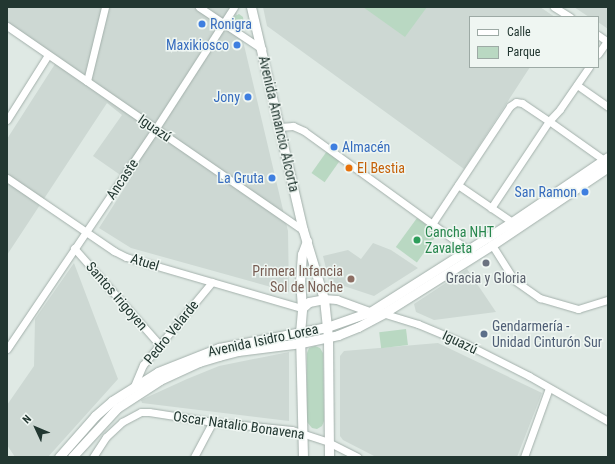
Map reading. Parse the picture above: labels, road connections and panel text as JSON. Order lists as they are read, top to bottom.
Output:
{
  "streets": {
    "main road": ["Avenida Amancio Alcorta", "Avenida Isidro Lorea"],
    "street": [
      "Iguazú",
      "Ancaste",
      "Atuel",
      "Santos Irigoyen",
      "Pedro Velarde",
      "Oscar Natalio Bonavena"
    ]
  },
  "crossings": [
    ["Avenida Amancio Alcorta", "Iguazú"],
    ["Avenida Amancio Alcorta", "Atuel"],
    ["Avenida Amancio Alcorta", "Avenida Isidro Lorea"],
    ["Avenida Amancio Alcorta", "Oscar Natalio Bonavena"],
    ["Iguazú", "Ancaste"],
    ["Iguazú", "Avenida Isidro Lorea"],
    ["Ancaste", "Atuel"],
    ["Ancaste", "Santos Irigoyen"],
    ["Atuel", "Pedro Velarde"],
    ["Santos Irigoyen", "Pedro Velarde"],
    ["Pedro Velarde", "Avenida Isidro Lorea"]
  ],
  "places": [
    "Ronigra",
    "Maxikiosco",
    "Jony",
    "Almacén",
    "El Bestia",
    "La Gruta",
    "San Ramon",
    "Cancha NHT Zavaleta",
    "Gracia y Gloria",
    "Primera Infancia Sol de Noche",
    "Gendarmería - Unidad Cinturón Sur"
  ],
  "legend": ["Calle", "Parque"],
  "north": "top left"
}
